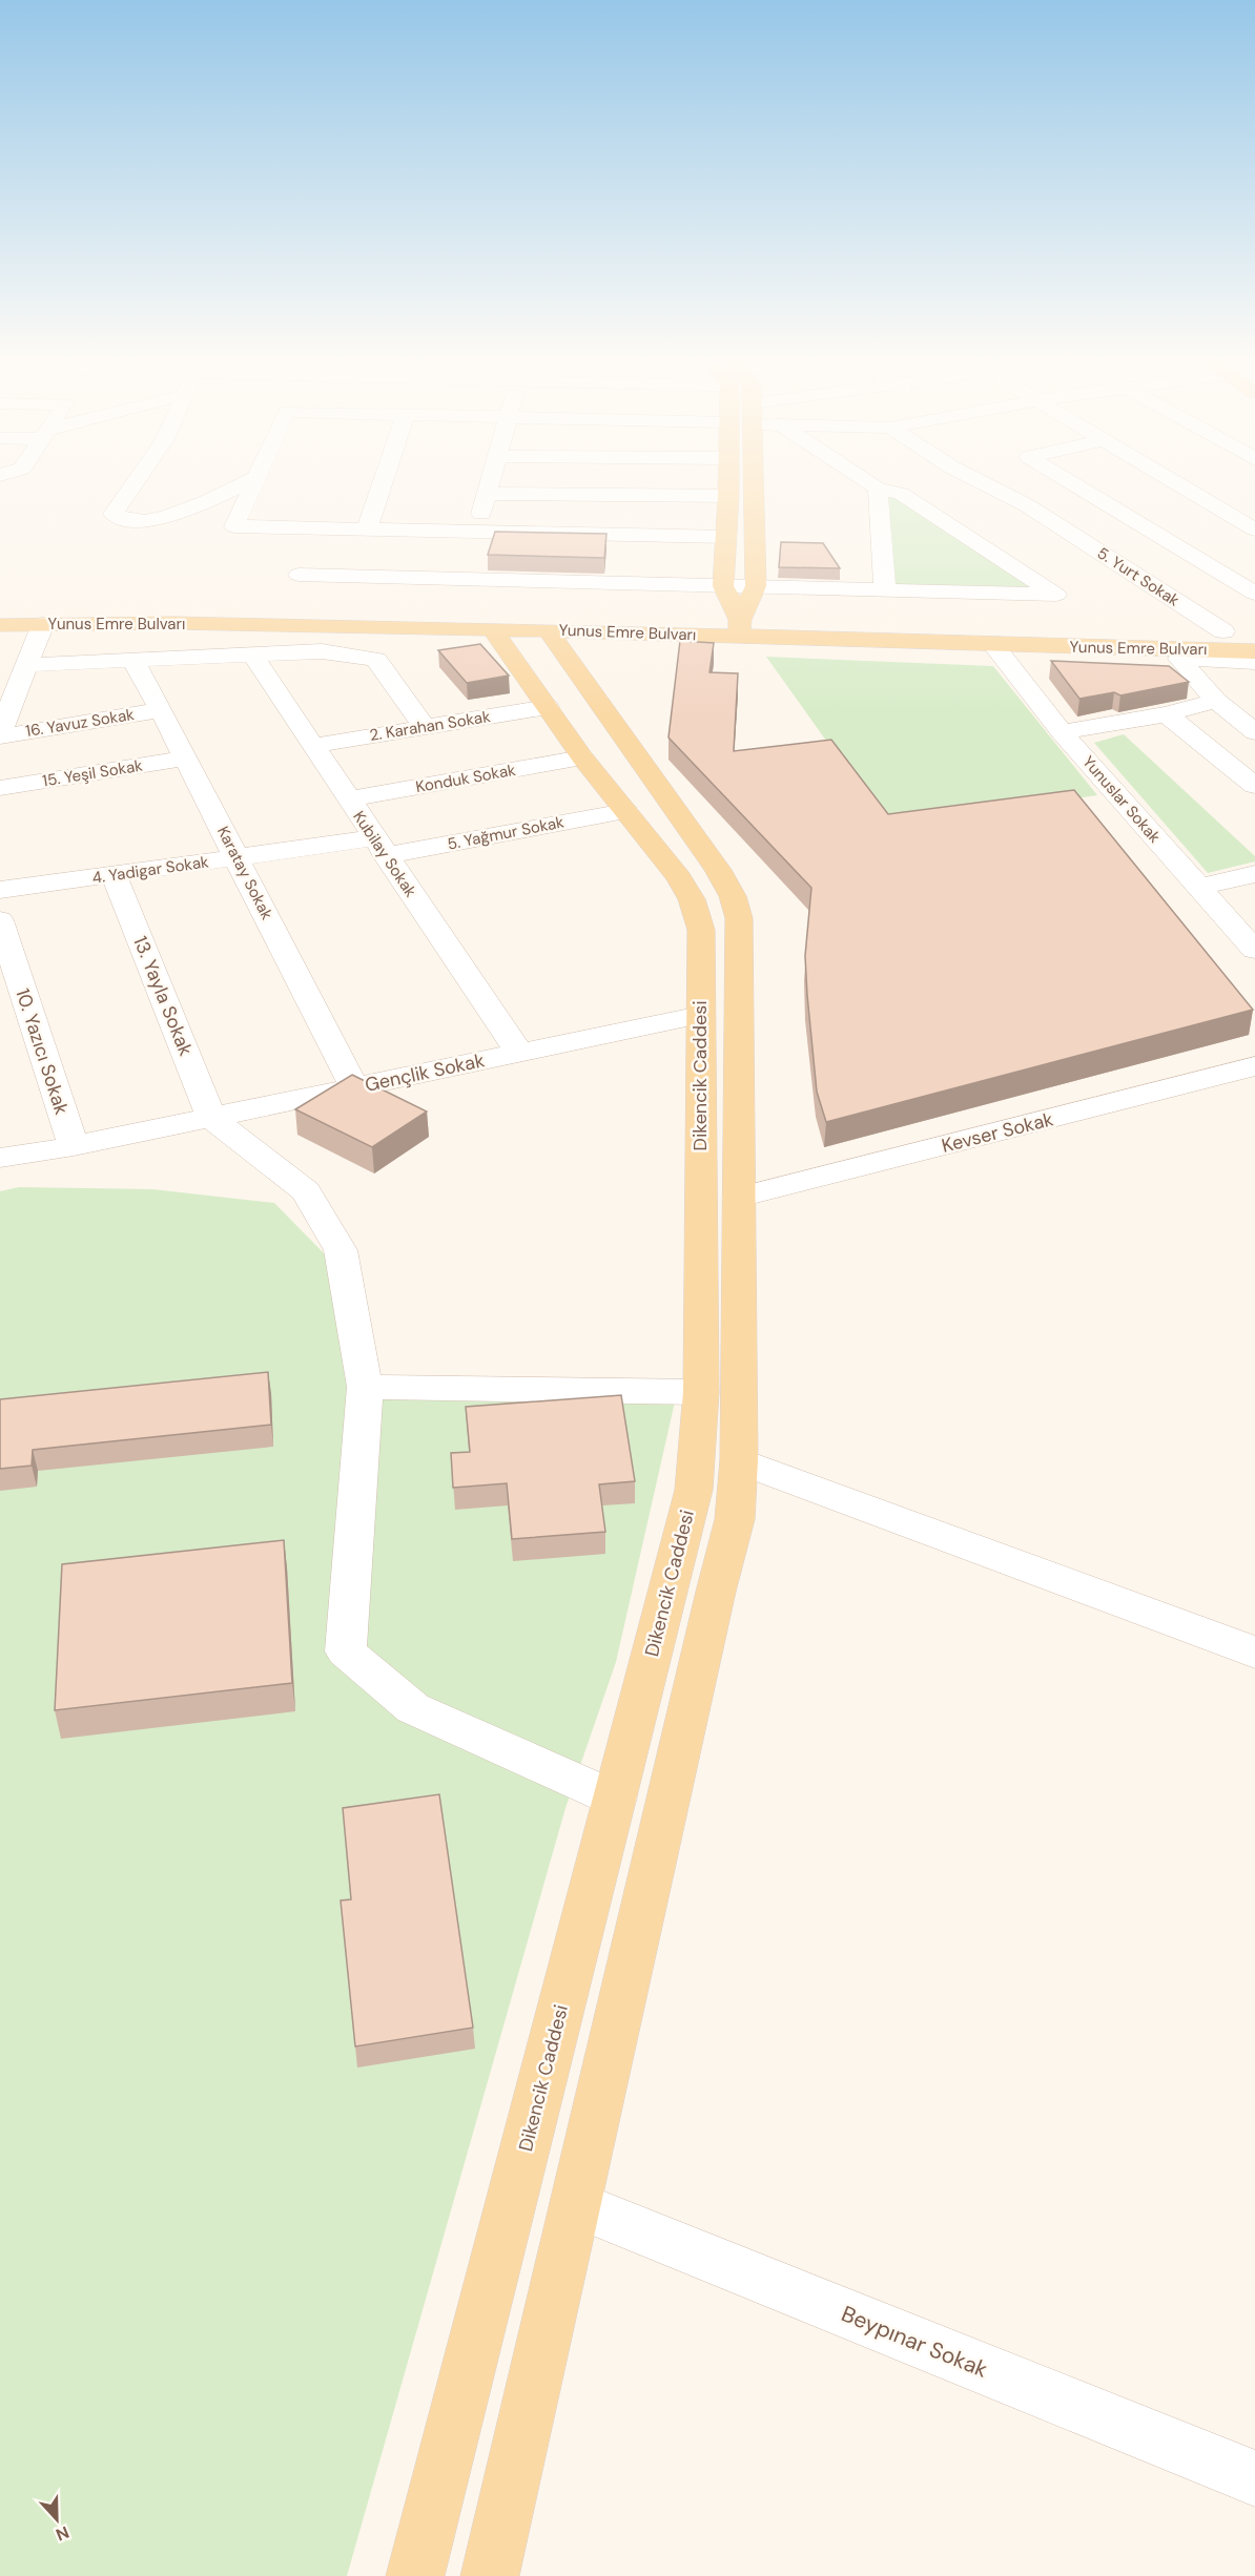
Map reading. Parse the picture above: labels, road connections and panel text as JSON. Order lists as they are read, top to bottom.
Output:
{
  "streets": {
    "main road": ["Yunus Emre Bulvarı", "Dikencik Caddesi"],
    "street": [
      "5. Yurt Sokak",
      "16. Yavuz Sokak",
      "2. Karahan Sokak",
      "15. Yeşil Sokak",
      "Konduk Sokak",
      "Yunuslar Sokak",
      "5. Yağmur Sokak",
      "Kubilay Sokak",
      "4. Yadigar Sokak",
      "Karatay Sokak",
      "13. Yayla Sokak",
      "10. Yazıcı Sokak",
      "Gençlik Sokak",
      "Kevser Sokak",
      "Beypınar Sokak"
    ]
  },
  "crossings": [
    ["5. Yurt Sokak", "Yunus Emre Bulvarı"],
    ["Yunus Emre Bulvarı", "Yunuslar Sokak"],
    ["Yunus Emre Bulvarı", "Dikencik Caddesi"],
    ["16. Yavuz Sokak", "Karatay Sokak"],
    ["2. Karahan Sokak", "Kubilay Sokak"],
    ["2. Karahan Sokak", "Dikencik Caddesi"],
    ["15. Yeşil Sokak", "Karatay Sokak"],
    ["Konduk Sokak", "Kubilay Sokak"],
    ["Konduk Sokak", "Dikencik Caddesi"],
    ["5. Yağmur Sokak", "Kubilay Sokak"],
    ["5. Yağmur Sokak", "4. Yadigar Sokak"],
    ["5. Yağmur Sokak", "Dikencik Caddesi"],
    ["Kubilay Sokak", "4. Yadigar Sokak"],
    ["Kubilay Sokak", "Gençlik Sokak"],
    ["4. Yadigar Sokak", "Karatay Sokak"],
    ["4. Yadigar Sokak", "13. Yayla Sokak"],
    ["Karatay Sokak", "Gençlik Sokak"],
    ["13. Yayla Sokak", "Gençlik Sokak"],
    ["10. Yazıcı Sokak", "Gençlik Sokak"],
    ["Gençlik Sokak", "Dikencik Caddesi"],
    ["Dikencik Caddesi", "Kevser Sokak"],
    ["Dikencik Caddesi", "Beypınar Sokak"]
  ],
  "north": "bottom"
}
